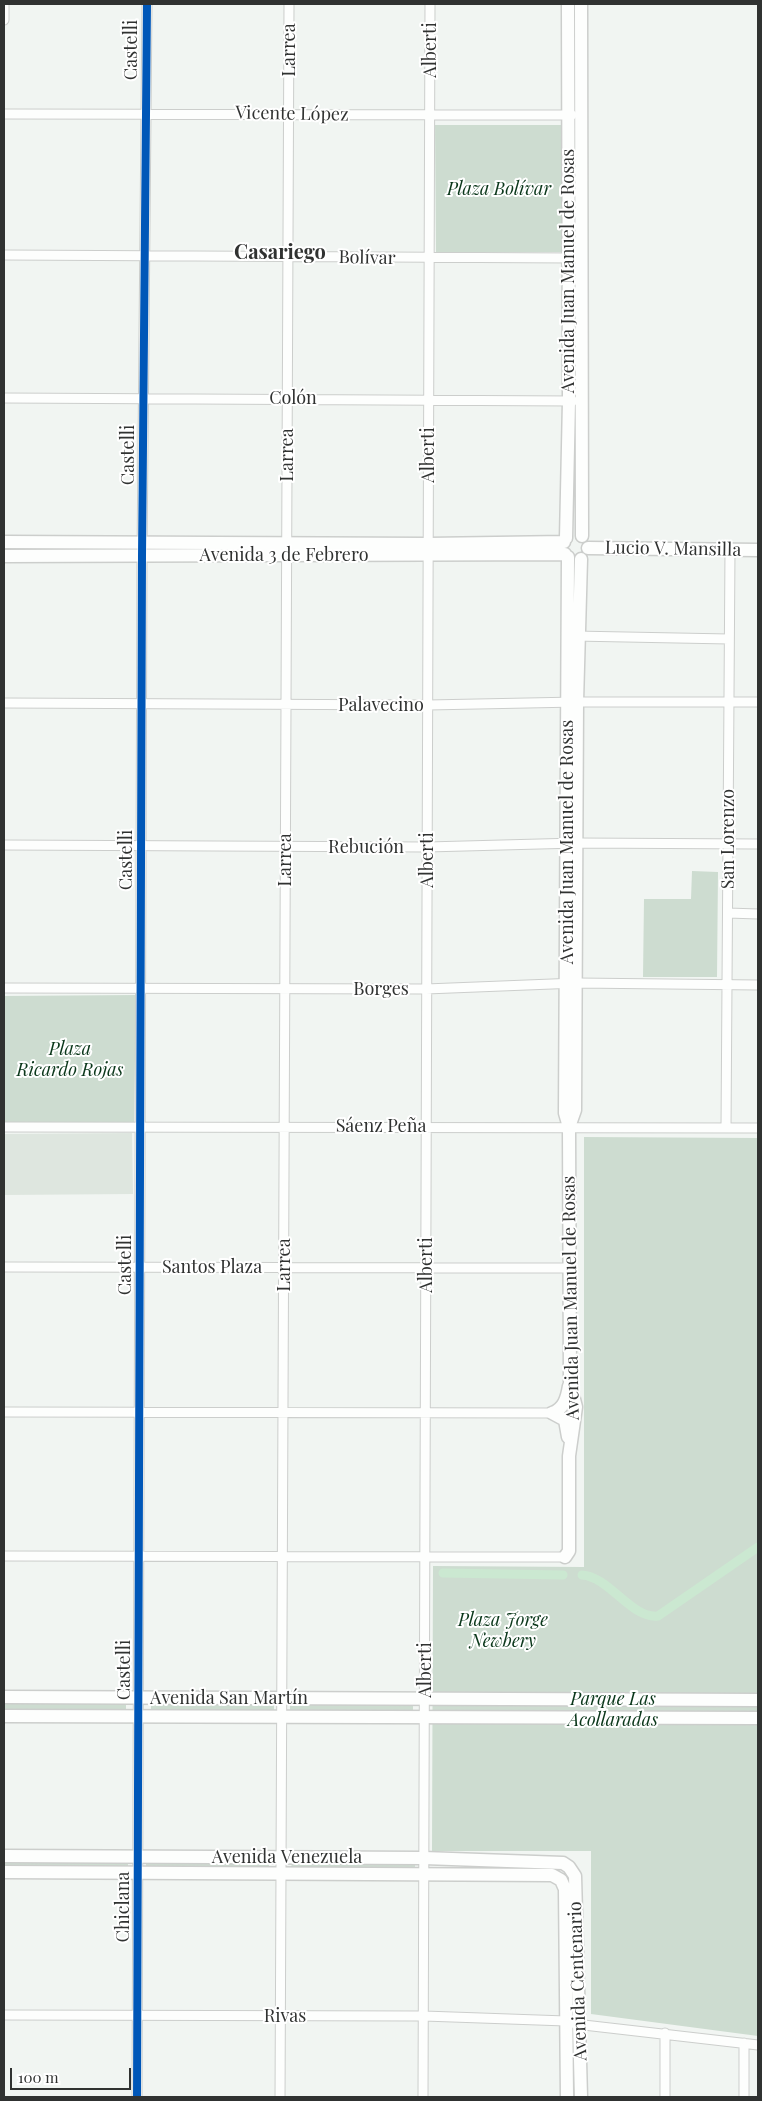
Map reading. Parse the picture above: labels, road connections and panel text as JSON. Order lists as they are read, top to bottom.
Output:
{
  "streets": {
    "street": [
      "Castelli",
      "Larrea",
      "Alberti",
      "Vicente López",
      "Bolívar",
      "Avenida Juan Manuel de Rosas",
      "Colón",
      "Lucio V. Mansilla",
      "Avenida 3 de Febrero",
      "Palavecino",
      "San Lorenzo",
      "Rebución",
      "Borges",
      "Sáenz Peña",
      "Santos Plaza",
      "Avenida San Martín",
      "Avenida Venezuela",
      "Chiclana",
      "Avenida Centenario",
      "Rivas"
    ]
  },
  "crossings": [
    ["Castelli", "Vicente López"],
    ["Castelli", "Bolívar"],
    ["Castelli", "Colón"],
    ["Castelli", "Avenida 3 de Febrero"],
    ["Castelli", "Palavecino"],
    ["Castelli", "Rebución"],
    ["Castelli", "Borges"],
    ["Castelli", "Sáenz Peña"],
    ["Castelli", "Santos Plaza"],
    ["Castelli", "Avenida San Martín"],
    ["Castelli", "Chiclana"],
    ["Larrea", "Vicente López"],
    ["Larrea", "Bolívar"],
    ["Larrea", "Colón"],
    ["Larrea", "Avenida 3 de Febrero"],
    ["Larrea", "Palavecino"],
    ["Larrea", "Rebución"],
    ["Larrea", "Borges"],
    ["Larrea", "Sáenz Peña"],
    ["Larrea", "Santos Plaza"],
    ["Larrea", "Avenida San Martín"],
    ["Larrea", "Avenida Venezuela"],
    ["Larrea", "Rivas"],
    ["Alberti", "Vicente López"],
    ["Alberti", "Bolívar"],
    ["Alberti", "Colón"],
    ["Alberti", "Avenida 3 de Febrero"],
    ["Alberti", "Palavecino"],
    ["Alberti", "Rebución"],
    ["Alberti", "Borges"],
    ["Alberti", "Sáenz Peña"],
    ["Alberti", "Santos Plaza"],
    ["Alberti", "Avenida San Martín"],
    ["Alberti", "Avenida Venezuela"],
    ["Alberti", "Rivas"],
    ["Vicente López", "Avenida Juan Manuel de Rosas"],
    ["Bolívar", "Avenida Juan Manuel de Rosas"],
    ["Avenida Juan Manuel de Rosas", "Colón"],
    ["Avenida Juan Manuel de Rosas", "Lucio V. Mansilla"],
    ["Avenida Juan Manuel de Rosas", "Avenida 3 de Febrero"],
    ["Avenida Juan Manuel de Rosas", "Palavecino"],
    ["Avenida Juan Manuel de Rosas", "Rebución"],
    ["Avenida Juan Manuel de Rosas", "Borges"],
    ["Avenida Juan Manuel de Rosas", "Sáenz Peña"],
    ["Avenida Juan Manuel de Rosas", "Santos Plaza"],
    ["Lucio V. Mansilla", "Avenida 3 de Febrero"],
    ["Lucio V. Mansilla", "San Lorenzo"],
    ["Palavecino", "San Lorenzo"],
    ["San Lorenzo", "Rebución"],
    ["San Lorenzo", "Borges"],
    ["San Lorenzo", "Sáenz Peña"],
    ["Avenida San Martín", "Chiclana"],
    ["Avenida Venezuela", "Chiclana"],
    ["Avenida Venezuela", "Avenida Centenario"],
    ["Chiclana", "Rivas"],
    ["Avenida Centenario", "Rivas"]
  ],
  "districts": ["Casariego"],
  "parks": [
    "Plaza Bolívar",
    "Plaza Ricardo Rojas",
    "Plaza Jorge Newbery",
    "Parque Las Acollaradas"
  ],
  "scale_bar": "100 m"
}
